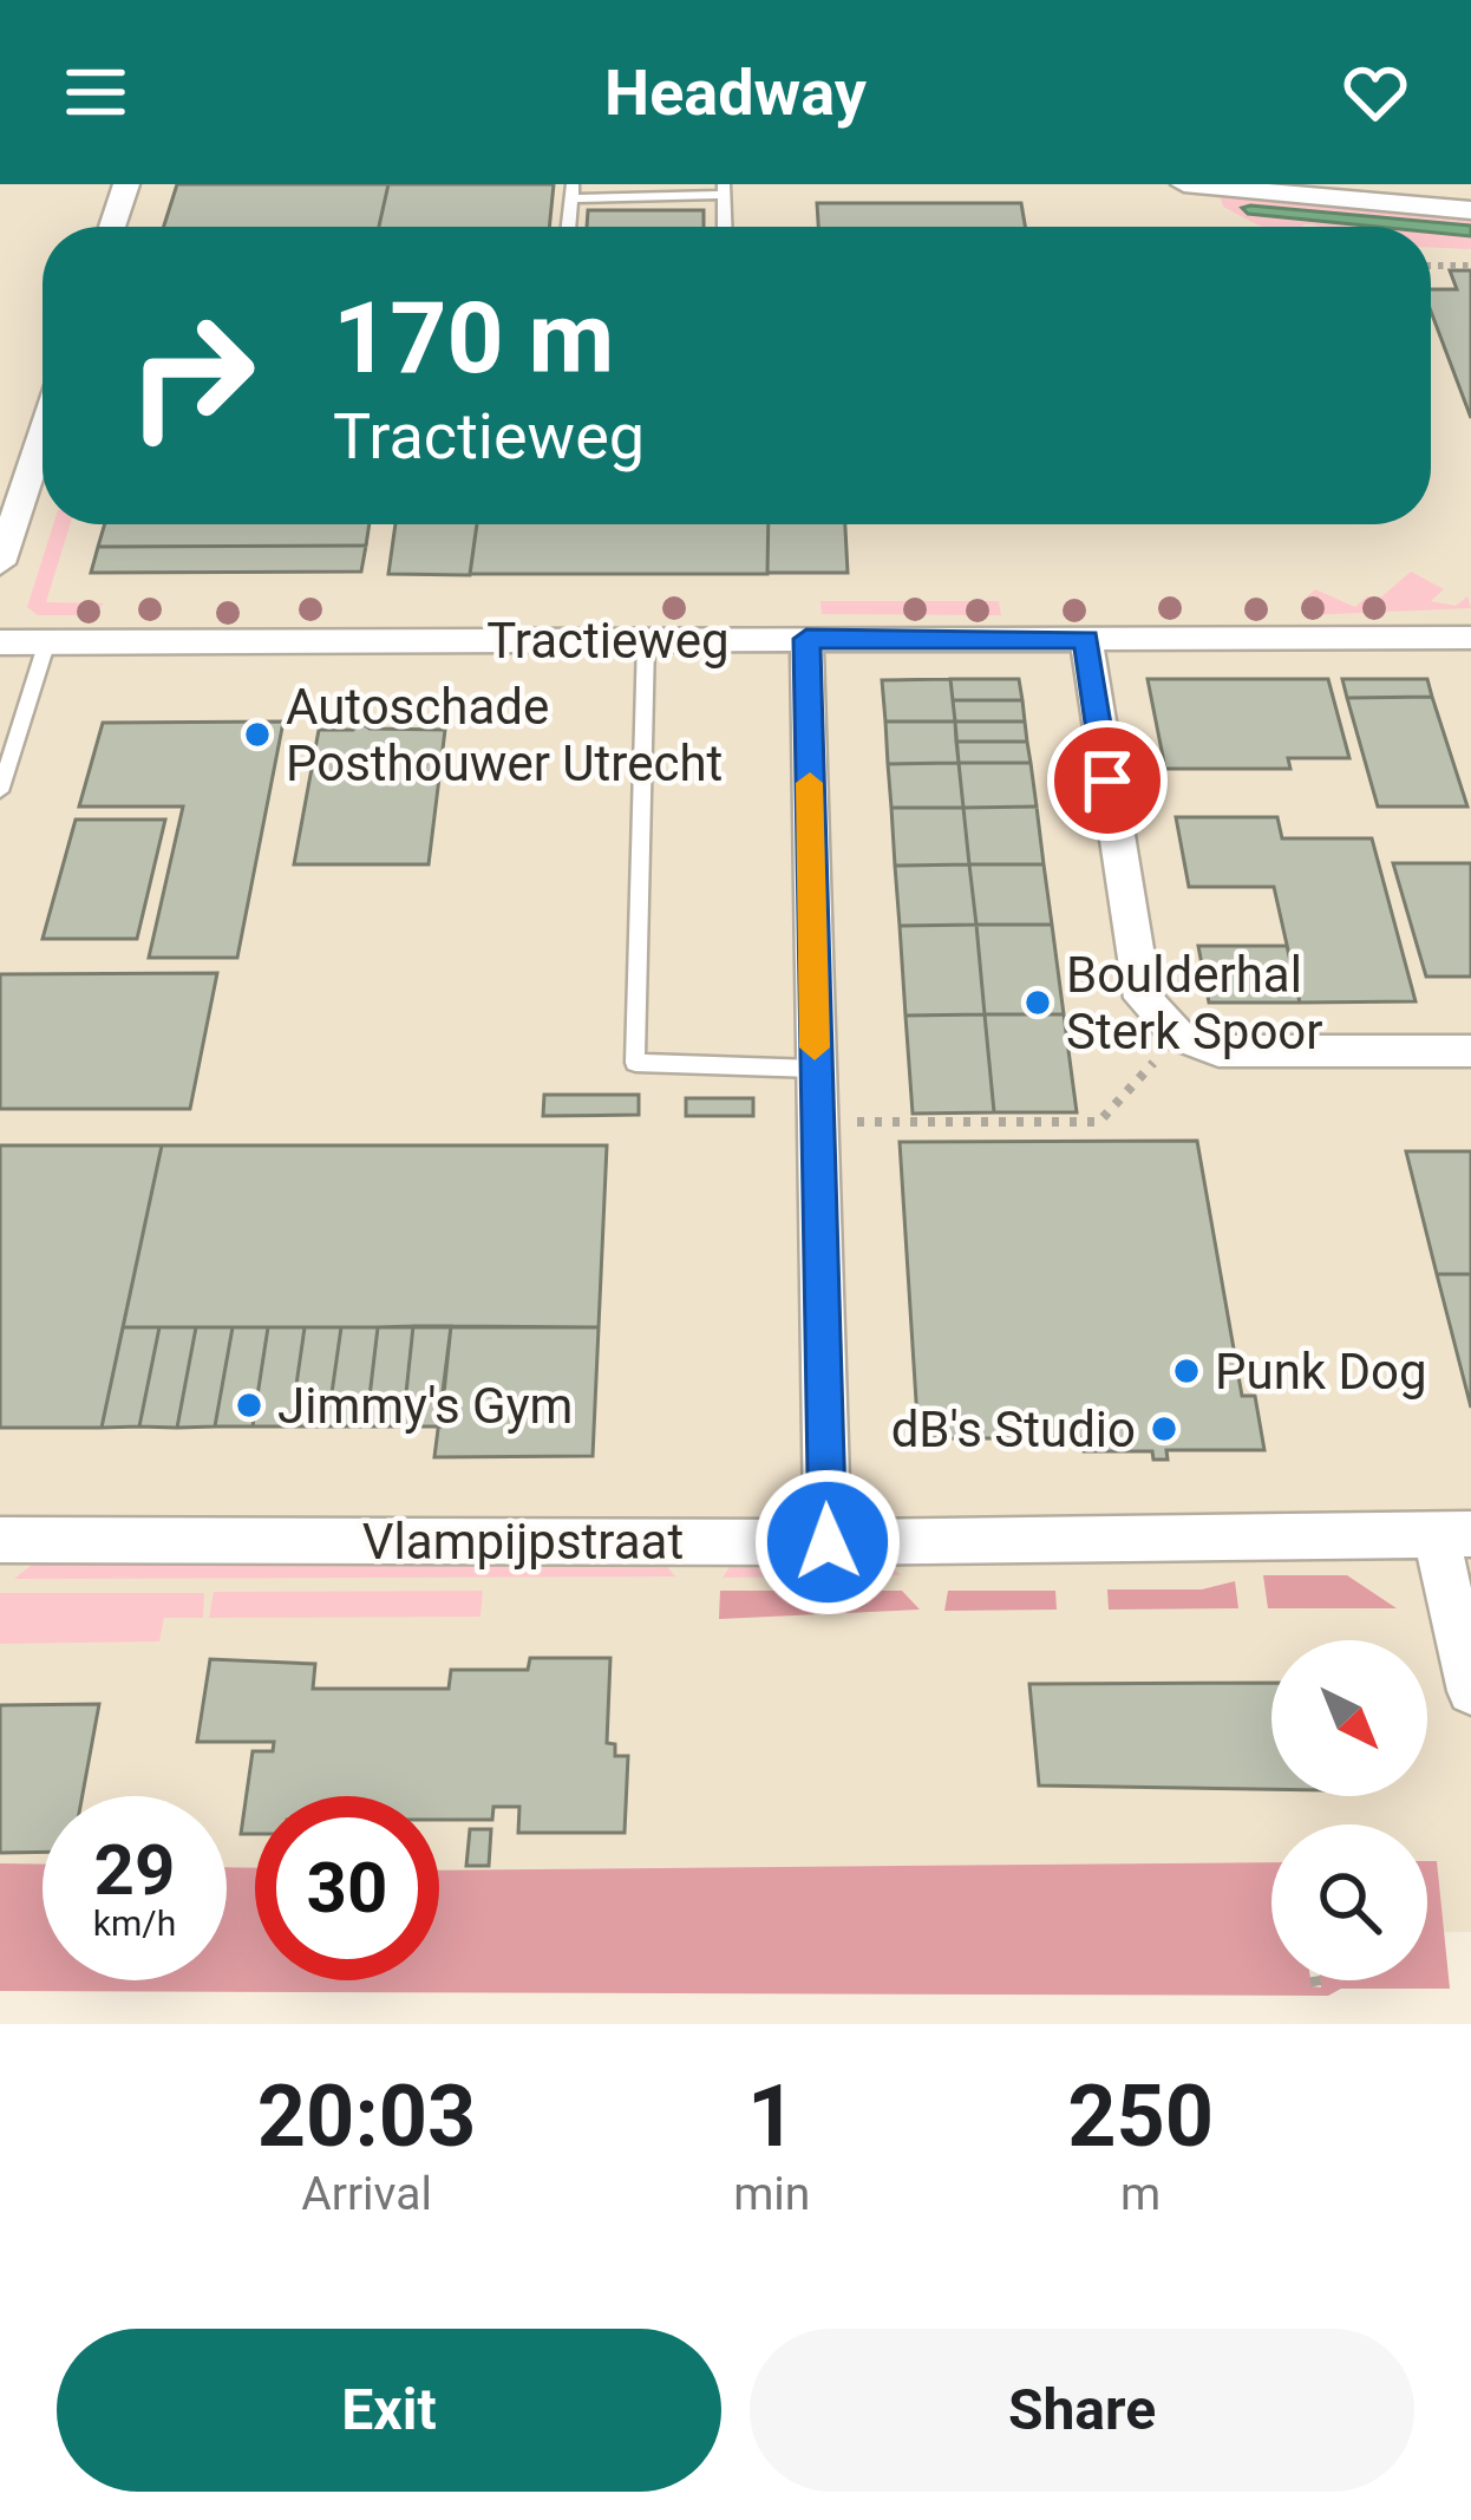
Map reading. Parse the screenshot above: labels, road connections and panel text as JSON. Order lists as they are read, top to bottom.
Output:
{
  "streets": {
    "street": ["Tractieweg", "Vlampijpstraat"]
  },
  "places": [
    "Autoschade Posthouwer Utrecht",
    "Boulderhal Sterk Spoor",
    "Punk Dog",
    "Jimmy's Gym",
    "dB's Studio"
  ],
  "north": "bottom right",
  "page": {
    "header": "Headway",
    "turn": ["170 m", "Tractieweg"],
    "speed": "29 km/h",
    "limit": "30",
    "eta": [
      "20:03",
      "Arrival",
      "1",
      "min",
      "250",
      "m"
    ],
    "buttons": ["Exit", "Share"]
  }
}
